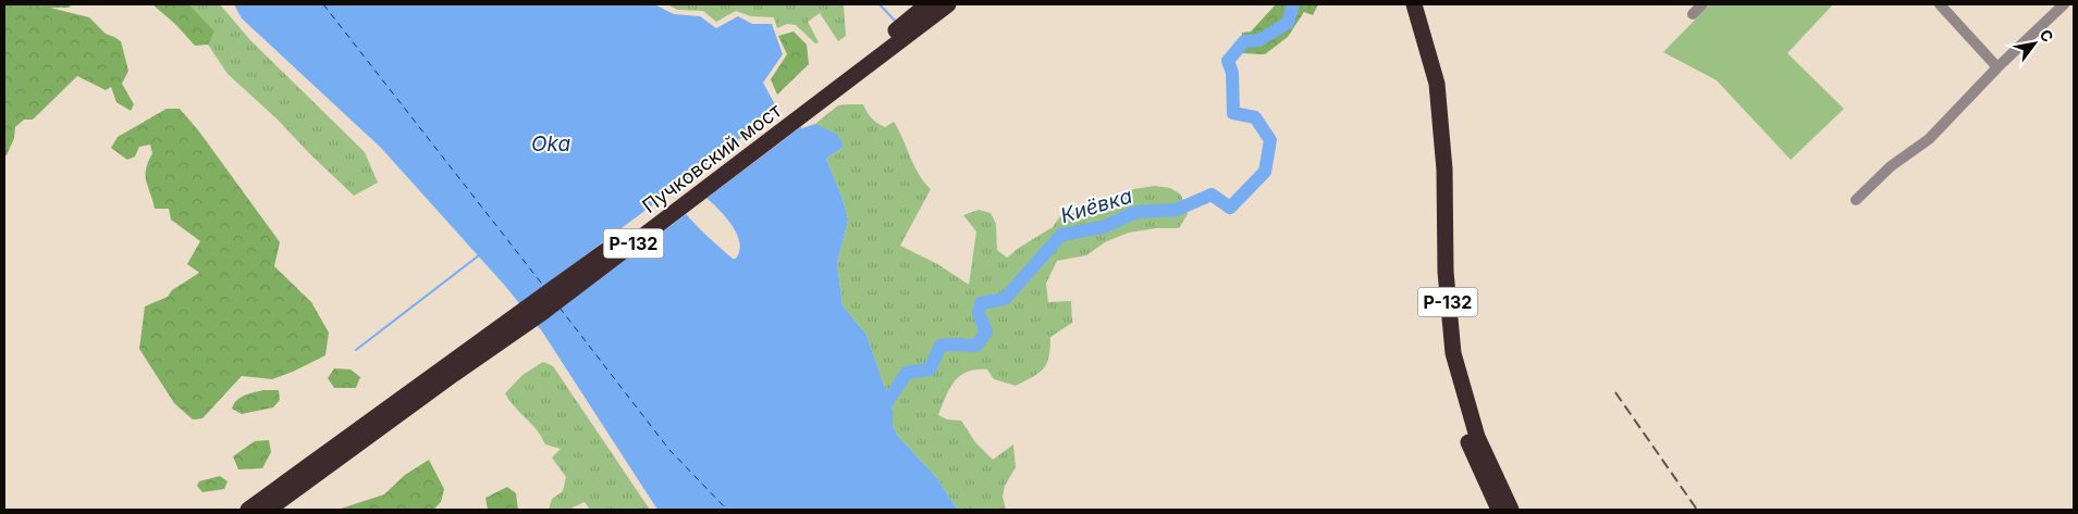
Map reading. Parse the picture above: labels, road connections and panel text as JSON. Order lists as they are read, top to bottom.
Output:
{
  "streets": {
    "highway": ["Пучковский мост", "Р-132"]
  },
  "crossings": [
    ["Пучковский мост", "Р-132"]
  ],
  "water": ["Oka", "Киёвка"],
  "north": "top right"
}
